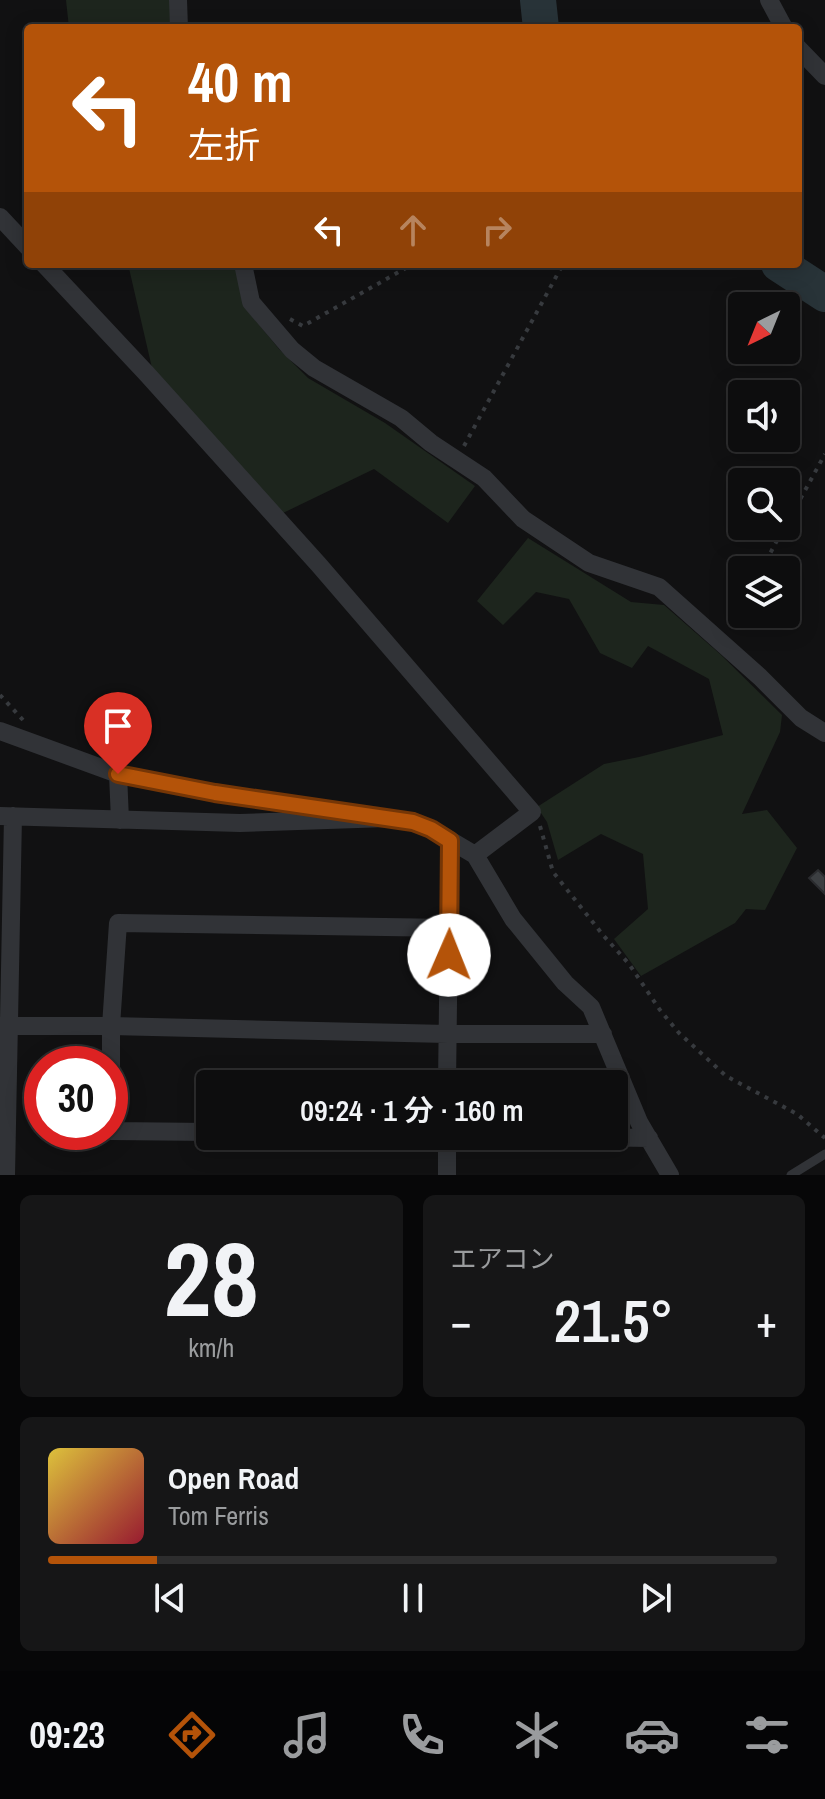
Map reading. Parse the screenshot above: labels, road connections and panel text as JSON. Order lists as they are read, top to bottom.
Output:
{
  "north": "bottom left",
  "page": {
    "turn": ["40 m", "左折"],
    "limit": "30",
    "trip": "09:24 · 1 分 · 160 m",
    "tile": [
      ["28", "km/h"],
      "エアコン"
    ],
    "heat": ["−", "21.5°", "+"],
    "song": ["Open Road", "Tom Ferris"],
    "tabs": "09:23"
  }
}
